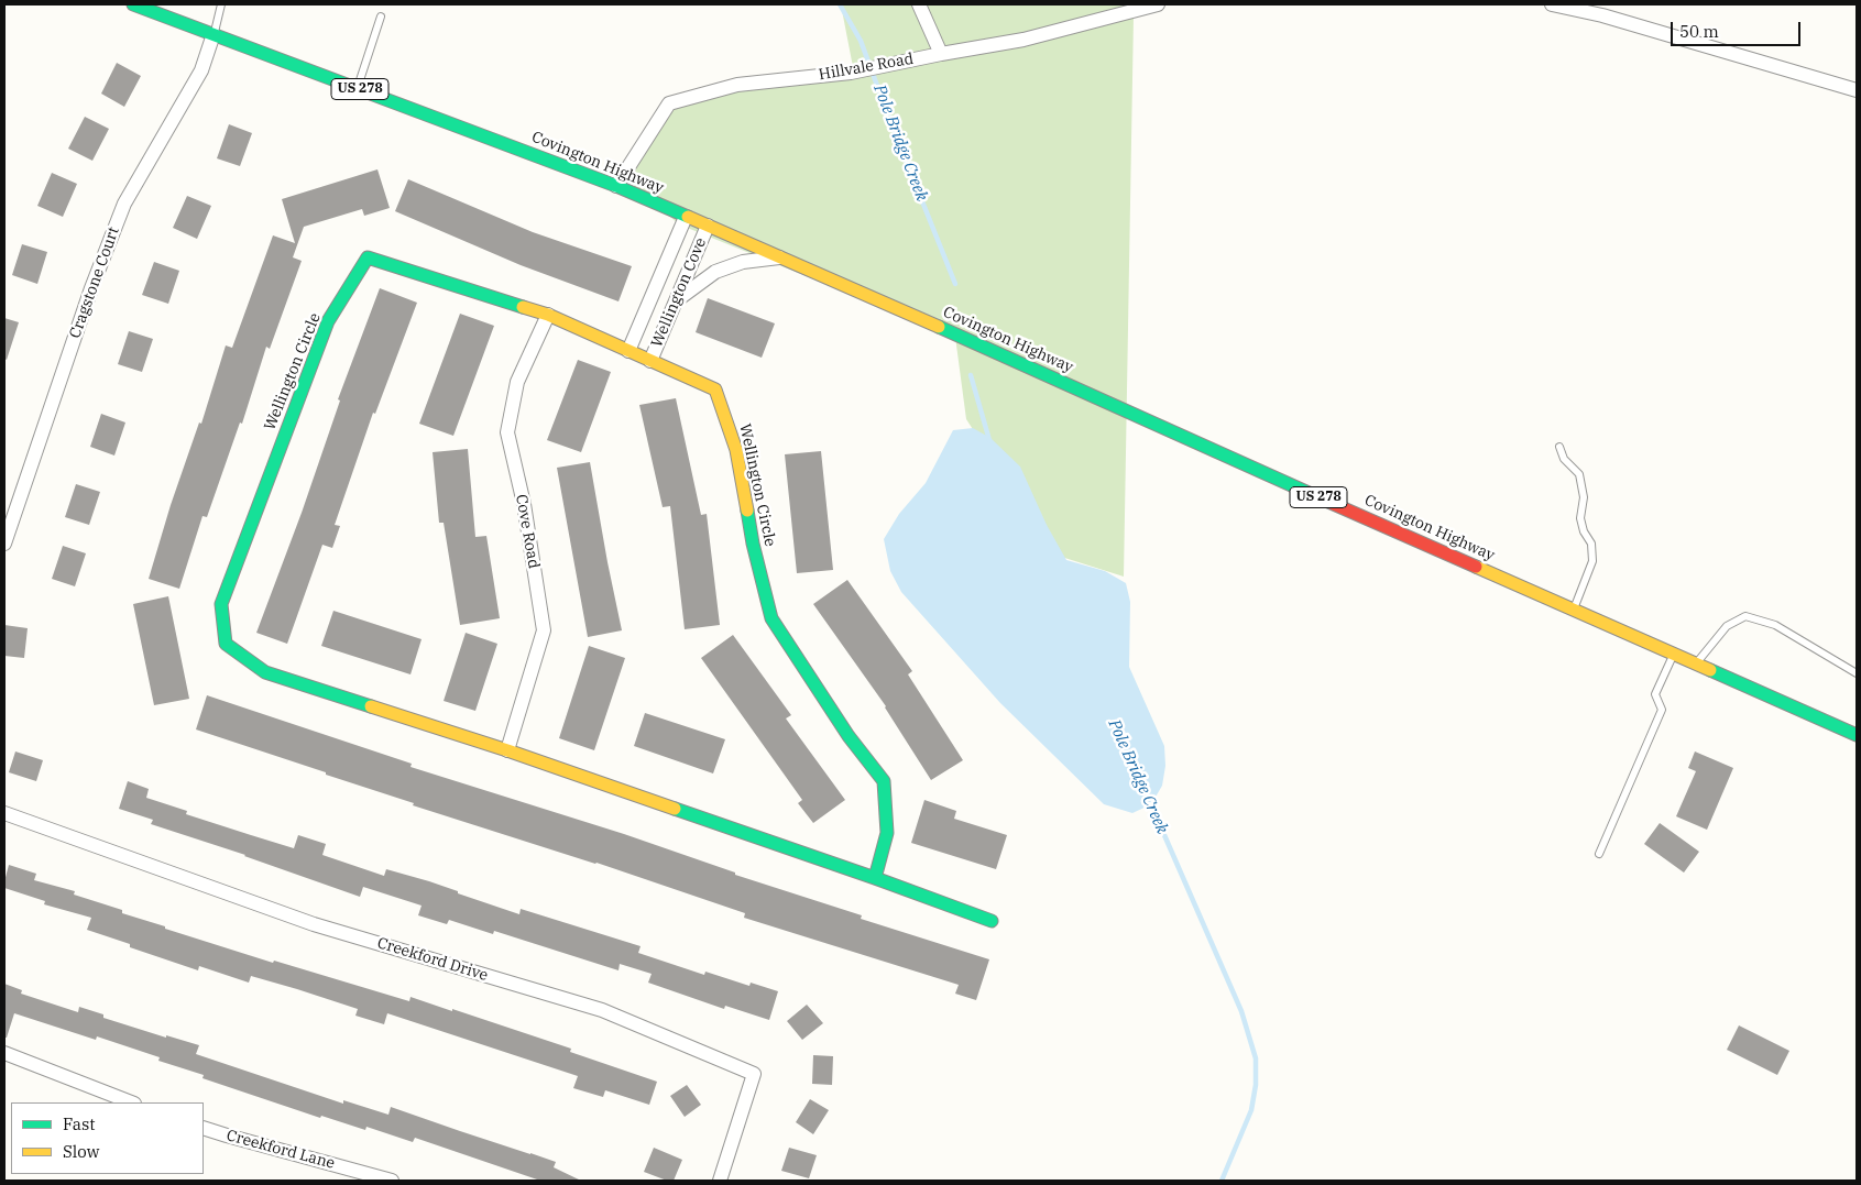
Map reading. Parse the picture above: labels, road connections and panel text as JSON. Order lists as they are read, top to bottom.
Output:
{
  "streets": {
    "street": [
      "Hillvale Road",
      "US 278",
      "Covington Highway",
      "Cragstone Court",
      "Wellington Cove",
      "Wellington Circle",
      "Cove Road",
      "Creekford Drive",
      "Creekford Lane"
    ]
  },
  "crossings": [
    ["Hillvale Road", "Covington Highway"],
    ["Covington Highway", "Cragstone Court"],
    ["Covington Highway", "Wellington Cove"],
    ["Wellington Cove", "Wellington Circle"],
    ["Wellington Circle", "Cove Road"]
  ],
  "water": ["Pole Bridge Creek"],
  "legend": ["Fast", "Slow"],
  "scale_bar": "50 m"
}
